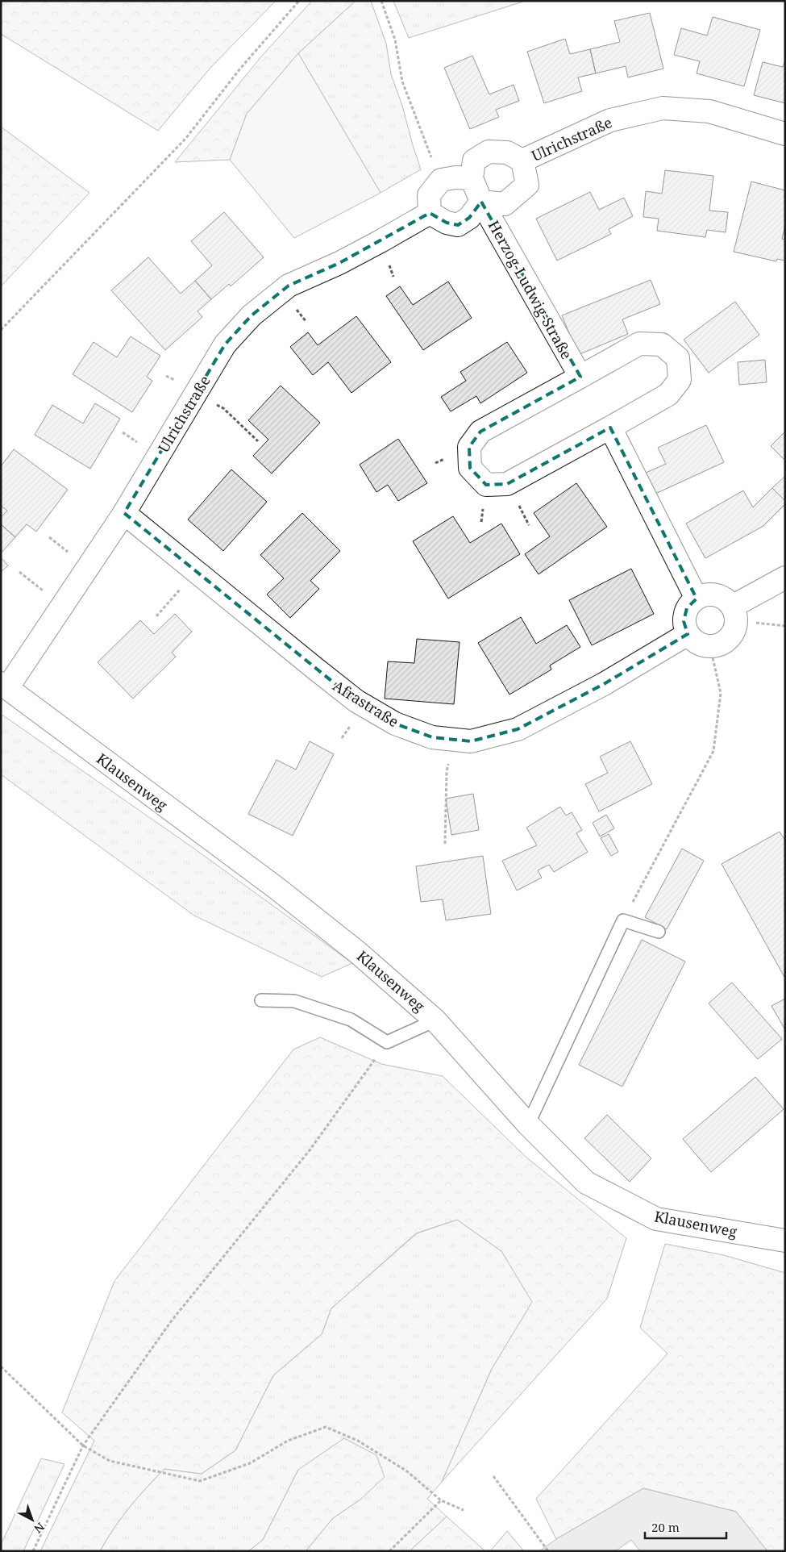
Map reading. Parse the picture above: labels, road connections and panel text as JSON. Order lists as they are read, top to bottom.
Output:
{
  "streets": {
    "street": [
      "Ulrichstraße",
      "Herzog-Ludwig-Straße",
      "Afrastraße",
      "Klausenweg"
    ]
  },
  "crossings": [
    ["Ulrichstraße", "Herzog-Ludwig-Straße"],
    ["Ulrichstraße", "Afrastraße"],
    ["Ulrichstraße", "Klausenweg"]
  ],
  "scale_bar": "20 m",
  "north": "bottom right"
}
